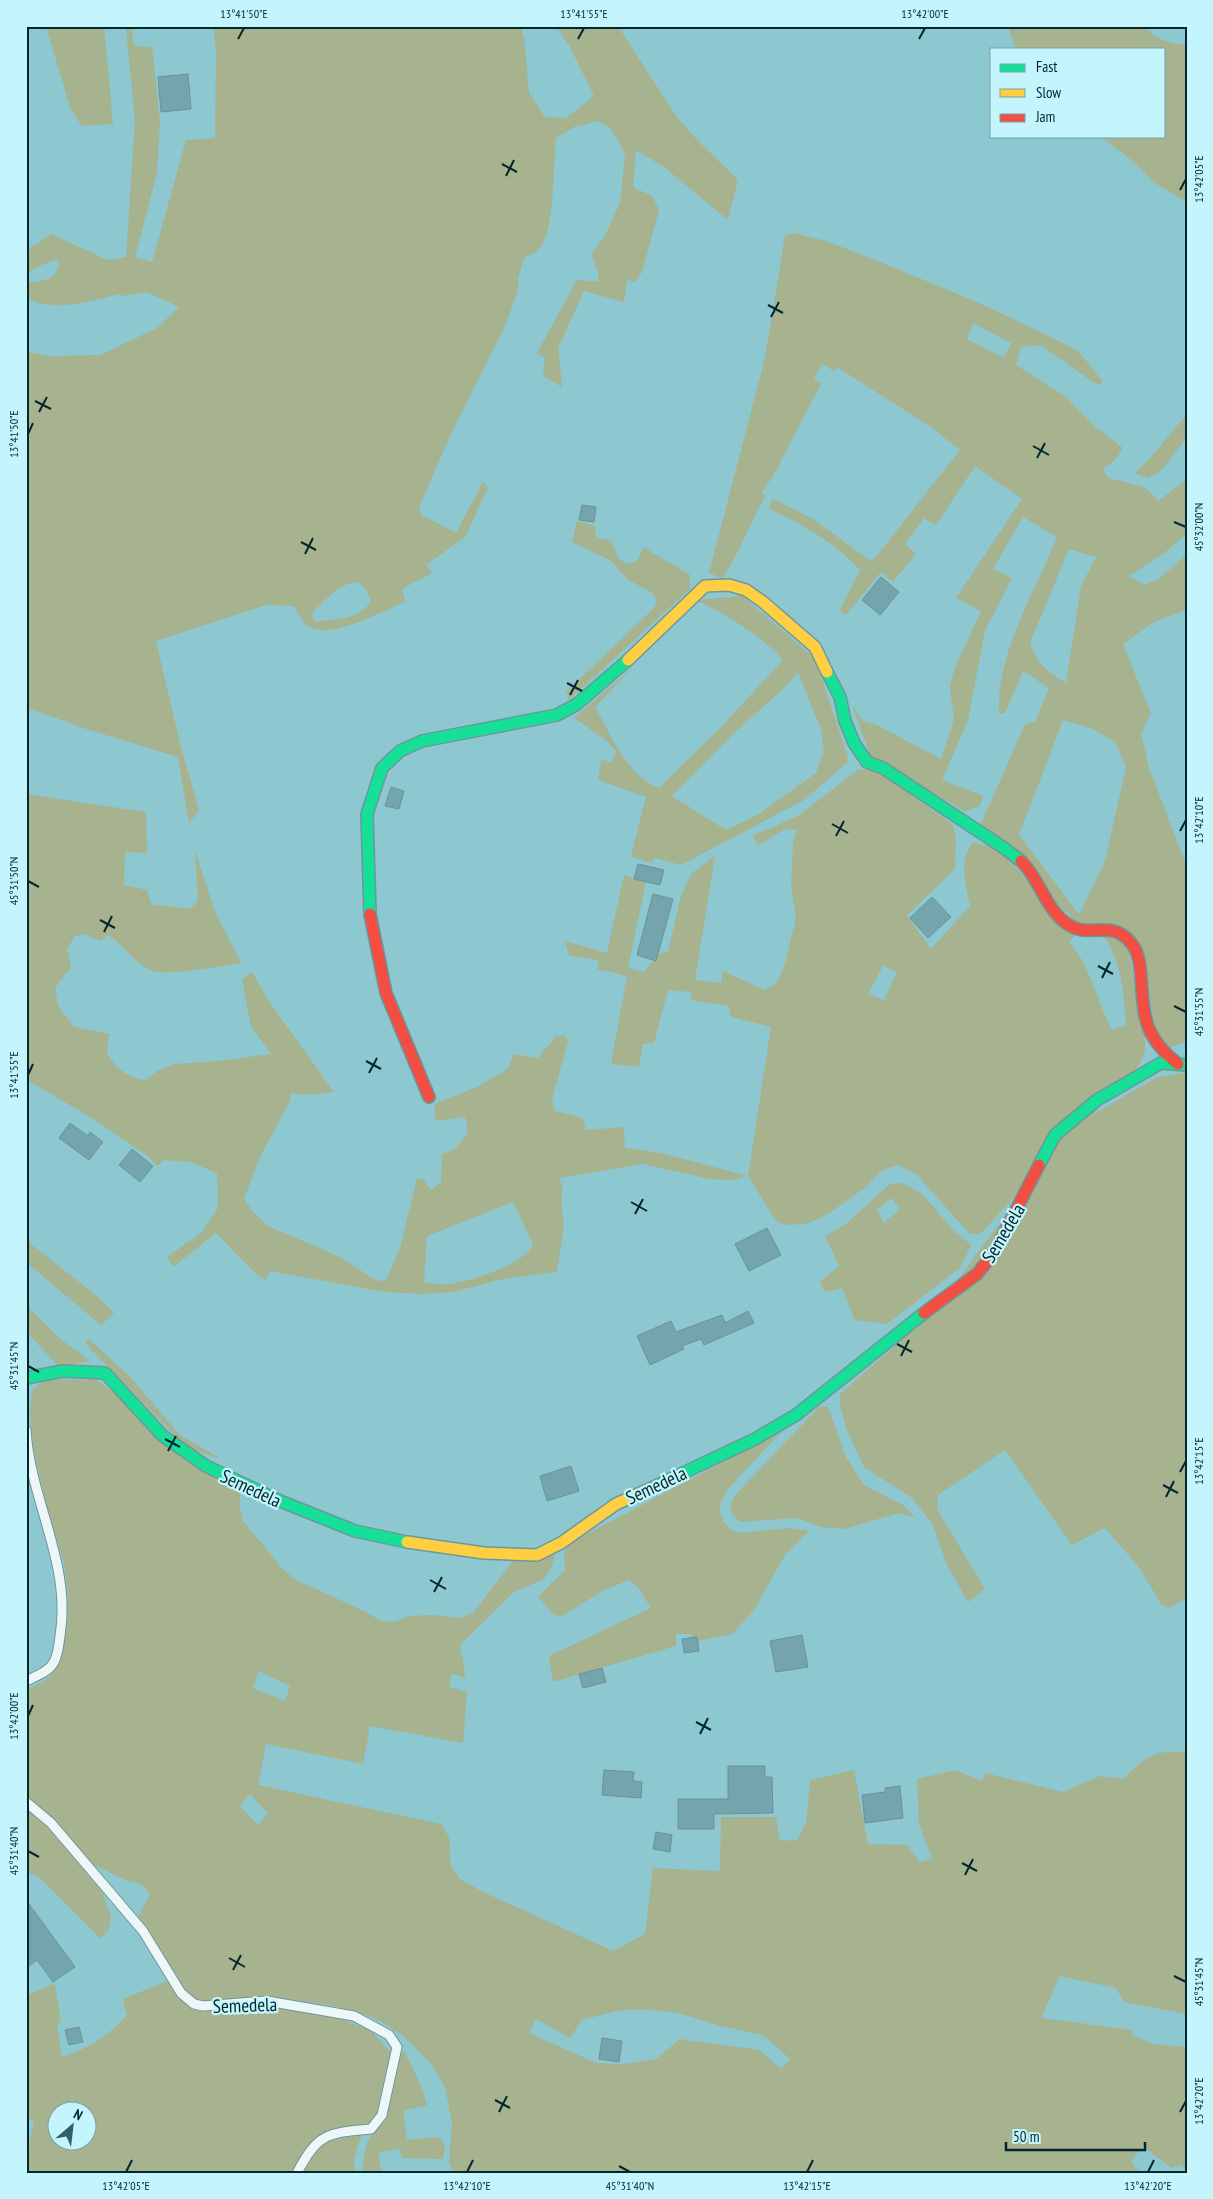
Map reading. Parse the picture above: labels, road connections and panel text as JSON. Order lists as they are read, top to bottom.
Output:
{
  "streets": {
    "street": ["Semedela"]
  },
  "legend": ["Fast", "Slow", "Jam"],
  "scale_bar": "50 m",
  "north": "top right",
  "coordinates": [
    "13°41'50\"E",
    "13°41'55\"E",
    "13°42'00\"E",
    "13°42'05\"E",
    "45°32'00\"N",
    "13°42'10\"E",
    "45°31'50\"N",
    "45°31'55\"N",
    "45°31'45\"N",
    "13°42'15\"E",
    "45°31'40\"N",
    "13°42'20\"E"
  ]
}
